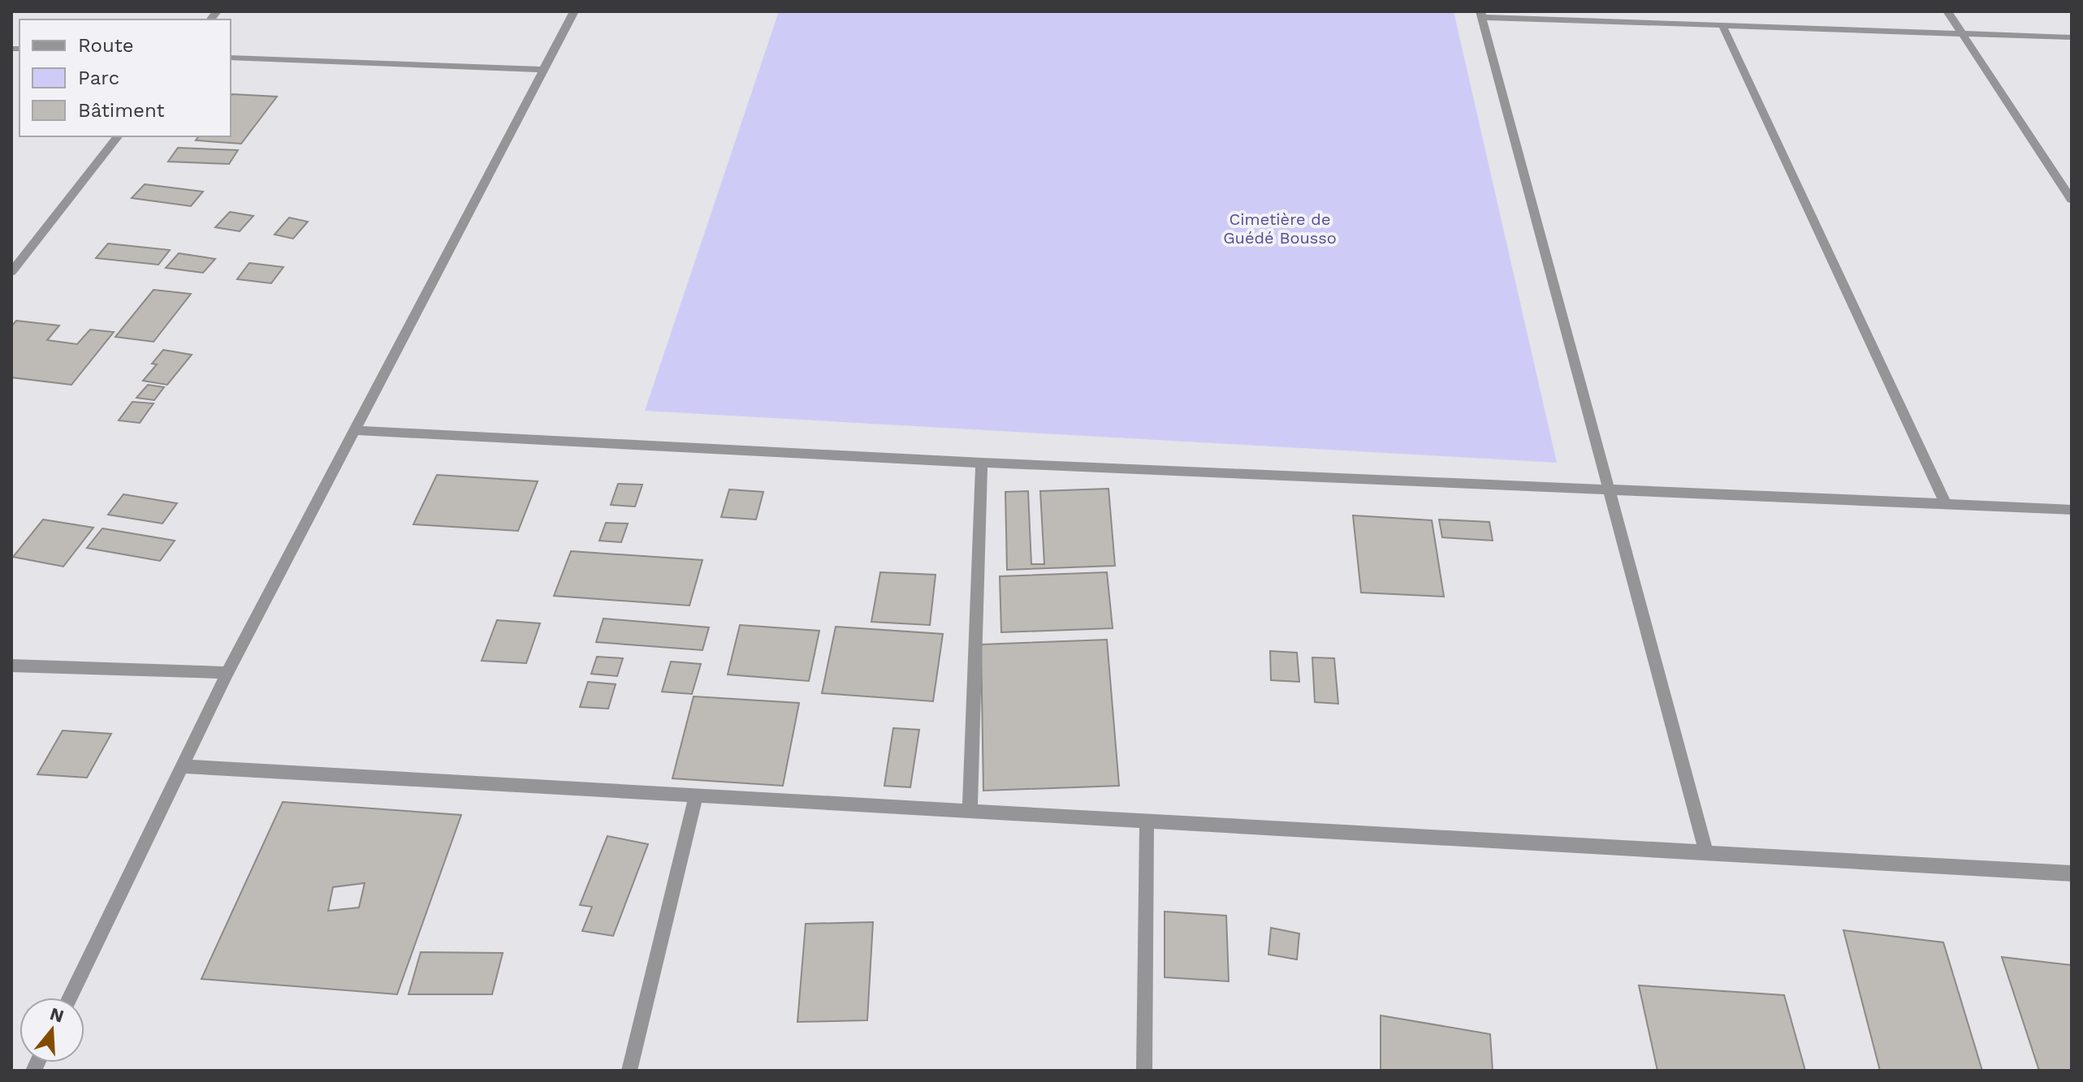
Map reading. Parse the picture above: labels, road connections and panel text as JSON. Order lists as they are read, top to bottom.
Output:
{
  "parks": ["Cimetière de Guédé Bousso"],
  "legend": ["Route", "Parc", "Bâtiment"],
  "north": "top"
}
